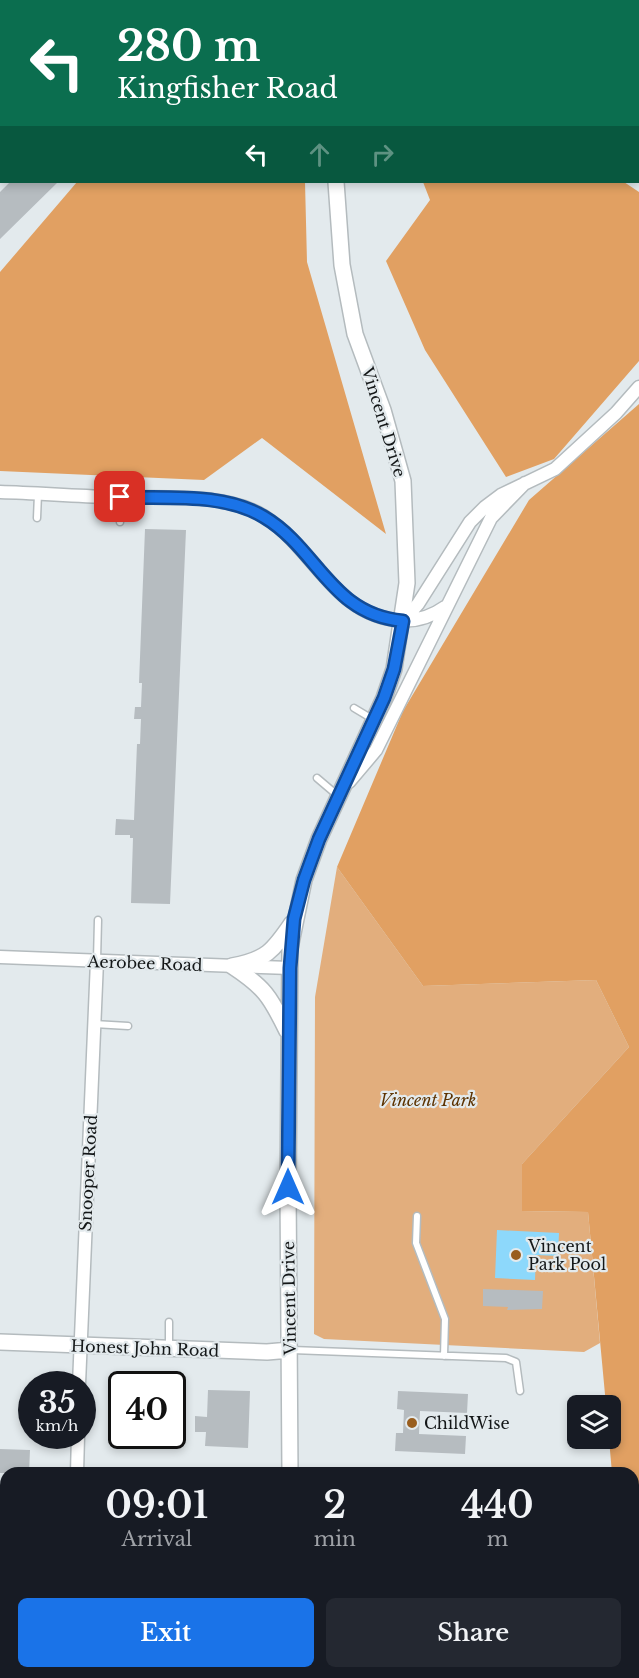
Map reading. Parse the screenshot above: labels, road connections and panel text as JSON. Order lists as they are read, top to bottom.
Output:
{
  "streets": {
    "street": [
      "Vincent Drive",
      "Aerobee Road",
      "Snooper Road",
      "Honest John Road"
    ]
  },
  "crossings": [
    ["Vincent Drive", "Aerobee Road"],
    ["Vincent Drive", "Honest John Road"],
    ["Aerobee Road", "Snooper Road"],
    ["Snooper Road", "Honest John Road"]
  ],
  "parks": ["Vincent Park"],
  "places": ["Vincent Park Pool", "ChildWise"],
  "page": {
    "turn": ["280 m", "Kingfisher Road"],
    "speed": "35 km/h",
    "limit": "40",
    "eta": [
      "09:01",
      "Arrival",
      "2",
      "min",
      "440",
      "m"
    ],
    "buttons": ["Exit", "Share"]
  }
}
